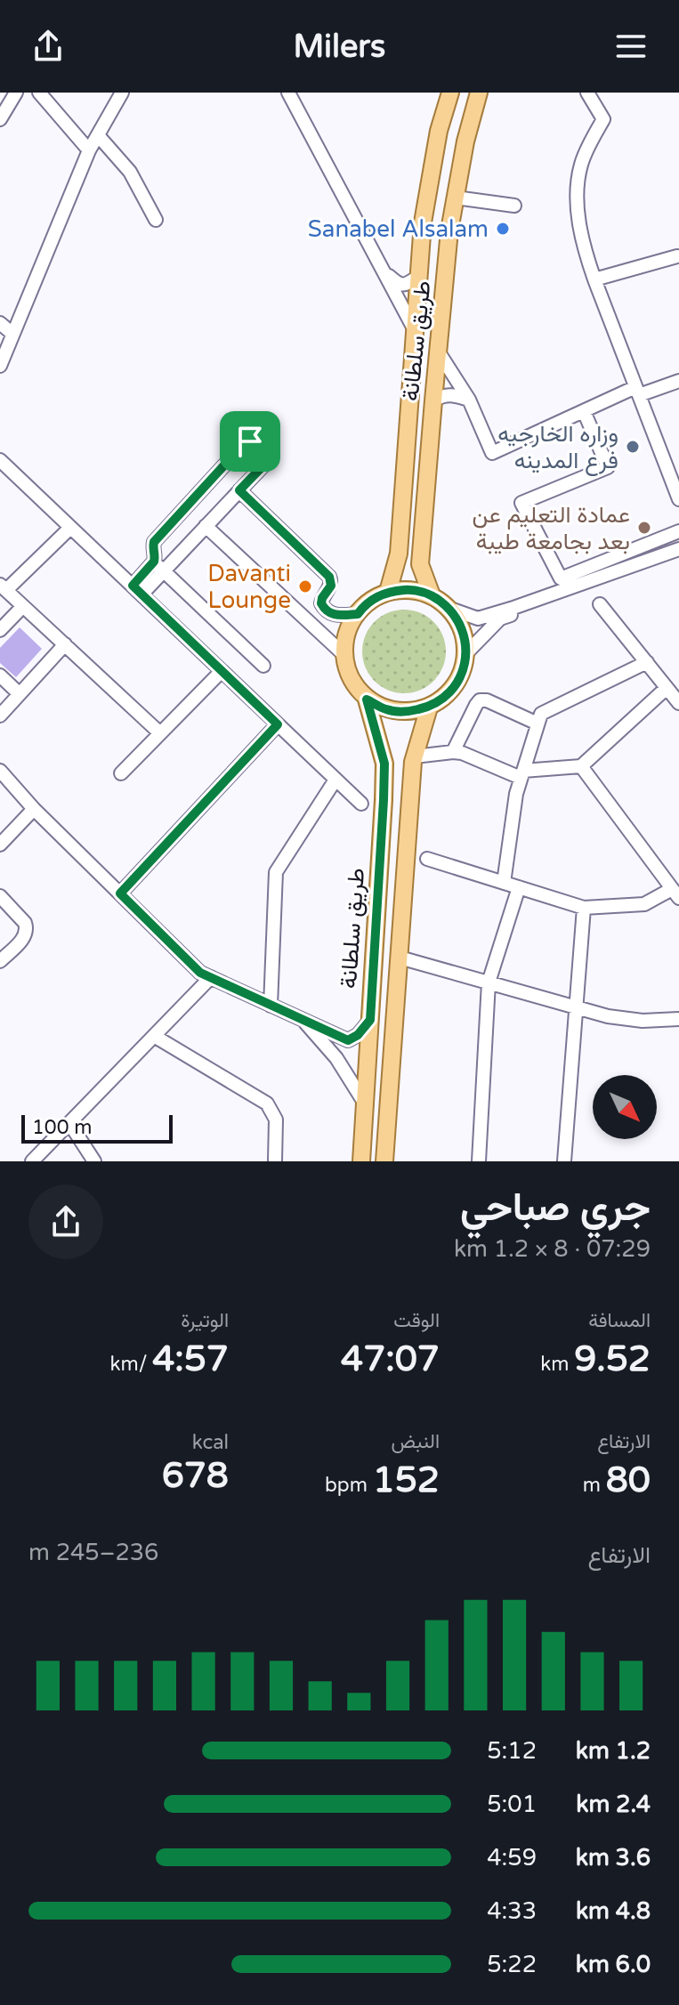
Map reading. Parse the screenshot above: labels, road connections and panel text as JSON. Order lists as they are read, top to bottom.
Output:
{
  "streets": {
    "main road": ["طريق سلطانة"]
  },
  "places": [
    "Sanabel Alsalam",
    "وزاره الخارجيه فرع المدينه",
    "عمادة التعليم عن بعد بجامعة طيبة",
    "Davanti Lounge"
  ],
  "scale_bar": "100 m",
  "north": "bottom right",
  "page": {
    "header": "Milers",
    "scale": "100 m",
    "heading": ["جري صباحي", "07:29 · 8 × 1.2 km"],
    "stats": [
      ["المسافة", "9.52 km"],
      ["الوقت", "47:07"],
      ["الوتيرة", "4:57 /km"],
      ["الارتفاع", "80 m"],
      ["النبض", "152 bpm"],
      ["kcal", "678"]
    ],
    "chart": ["الارتفاع", "236–245 m"],
    "list": [
      {
        "name": "1.2 km",
        "note": "5:12"
      },
      {
        "name": "2.4 km",
        "note": "5:01"
      },
      {
        "name": "3.6 km",
        "note": "4:59"
      },
      {
        "name": "4.8 km",
        "note": "4:33"
      },
      {
        "name": "6.0 km",
        "note": "5:22"
      }
    ]
  }
}
